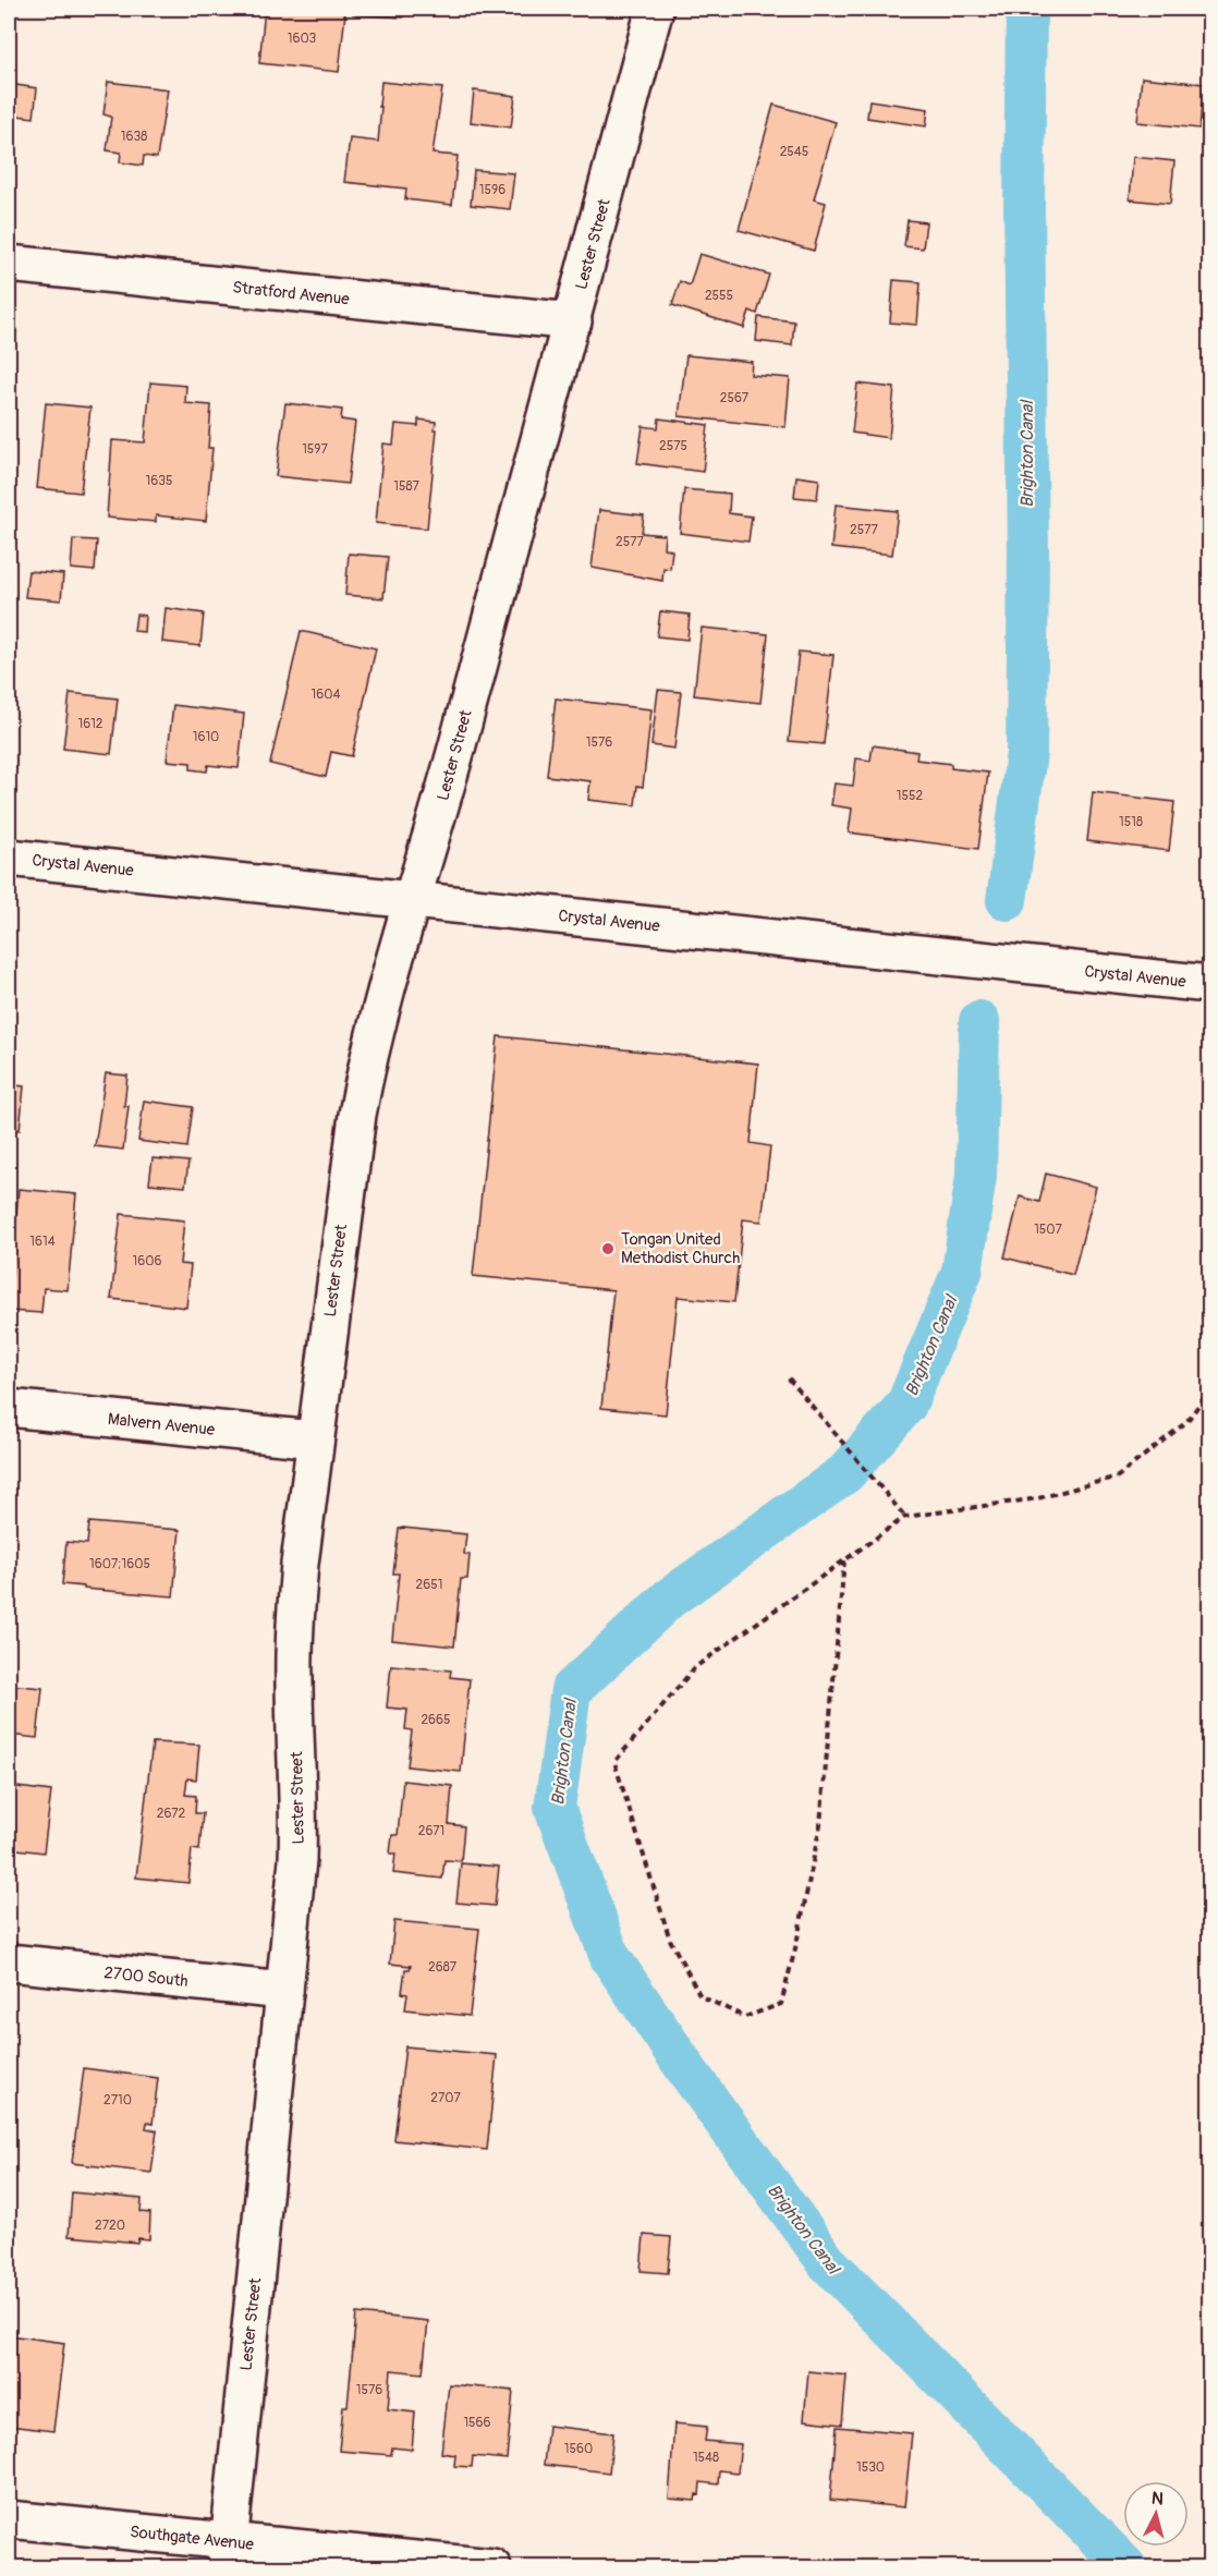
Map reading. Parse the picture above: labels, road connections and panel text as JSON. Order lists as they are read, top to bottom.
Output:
{
  "streets": {
    "street": [
      "Lester Street",
      "Stratford Avenue",
      "Crystal Avenue",
      "Malvern Avenue",
      "2700 South",
      "Southgate Avenue"
    ]
  },
  "crossings": [
    ["Lester Street", "Stratford Avenue"],
    ["Lester Street", "Crystal Avenue"],
    ["Lester Street", "Malvern Avenue"],
    ["Lester Street", "2700 South"],
    ["Lester Street", "Southgate Avenue"]
  ],
  "water": ["Brighton Canal"],
  "places": ["Tongan United Methodist Church"],
  "house_numbers": [
    "1603",
    "1638",
    "2545",
    "1596",
    "2555",
    "2567",
    "2575",
    "1597",
    "1635",
    "1587",
    "2577",
    "2577",
    "1604",
    "1612",
    "1610",
    "1576",
    "1552",
    "1518",
    "1507",
    "1614",
    "1606",
    "1607;1605",
    "2651",
    "2665",
    "2672",
    "2671",
    "2687",
    "2707",
    "2710",
    "2720",
    "1576",
    "1566",
    "1560",
    "1548",
    "1530"
  ],
  "north": "top"
}
